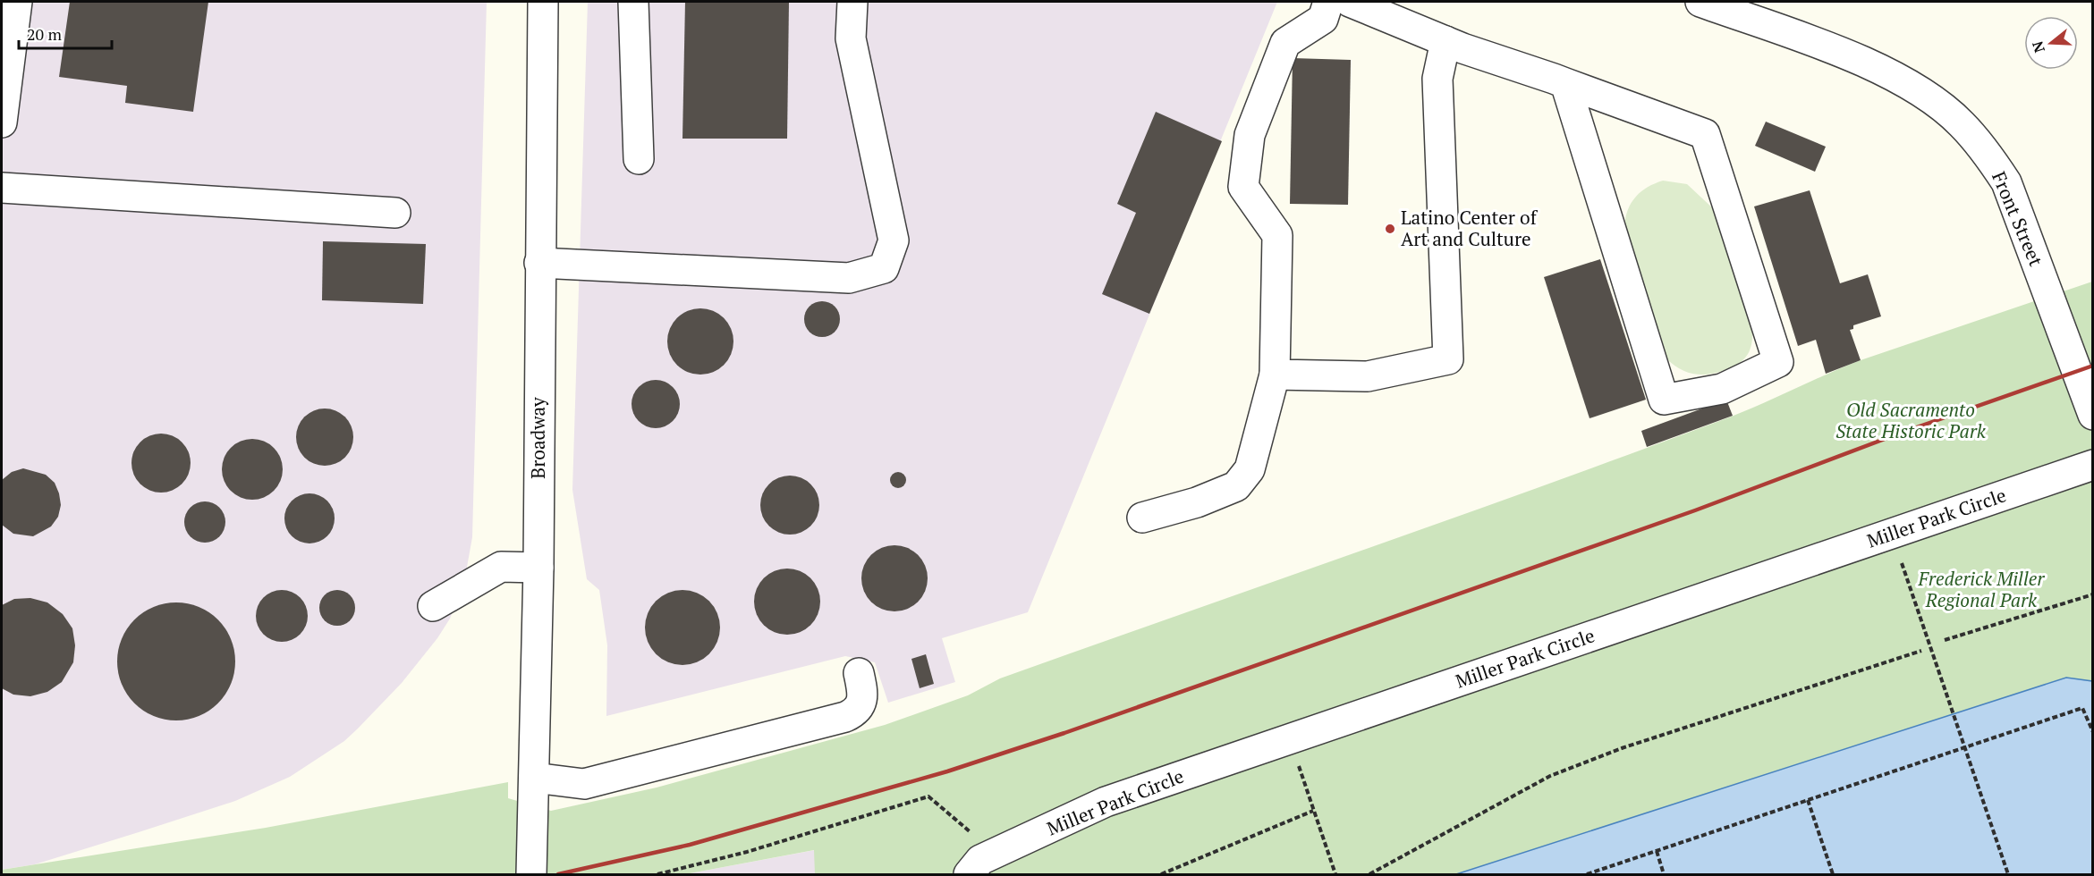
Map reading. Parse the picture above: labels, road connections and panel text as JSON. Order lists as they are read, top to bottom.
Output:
{
  "streets": {
    "street": ["Front Street", "Broadway", "Miller Park Circle"]
  },
  "parks": ["Old Sacramento State Historic Park", "Frederick Miller Regional Park"],
  "places": ["Latino Center of Art and Culture"],
  "scale_bar": "20 m",
  "north": "left"
}
